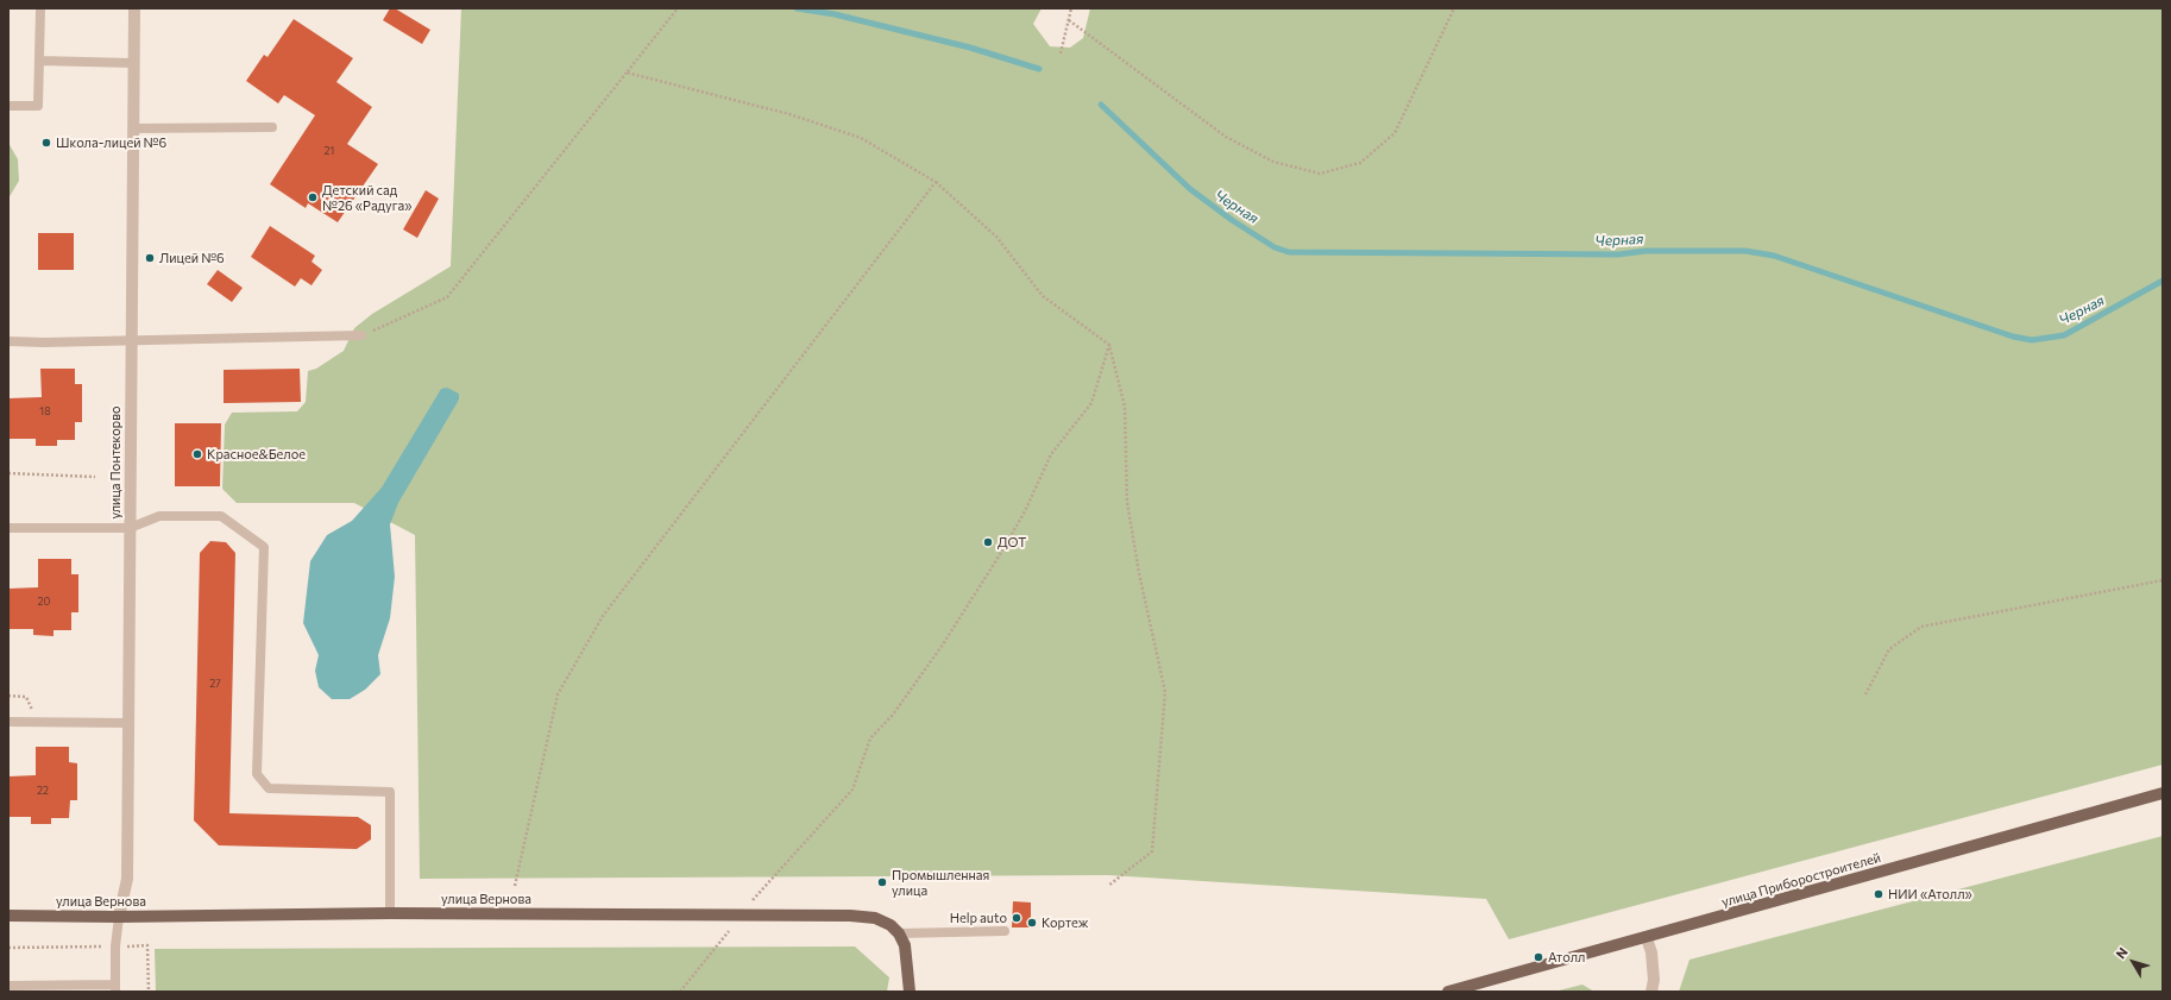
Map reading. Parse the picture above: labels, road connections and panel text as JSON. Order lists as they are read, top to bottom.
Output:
{
  "streets": {
    "main road": ["улица Приборостроителей", "улица Вернова"],
    "street": ["улица Понтекорво"]
  },
  "crossings": [
    ["улица Понтекорво", "улица Вернова"]
  ],
  "water": ["Черная"],
  "places": [
    "Школа-лицей №6",
    "Детский сад №26 «Радуга»",
    "Лицей №6",
    "Красное&Белое",
    "ДОТ",
    "Промышленная улица",
    "НИИ «Атолл»",
    "Help auto",
    "Кортеж",
    "Атолл"
  ],
  "house_numbers": [
    "21",
    "18",
    "20",
    "27",
    "22"
  ],
  "north": "top left"
}
